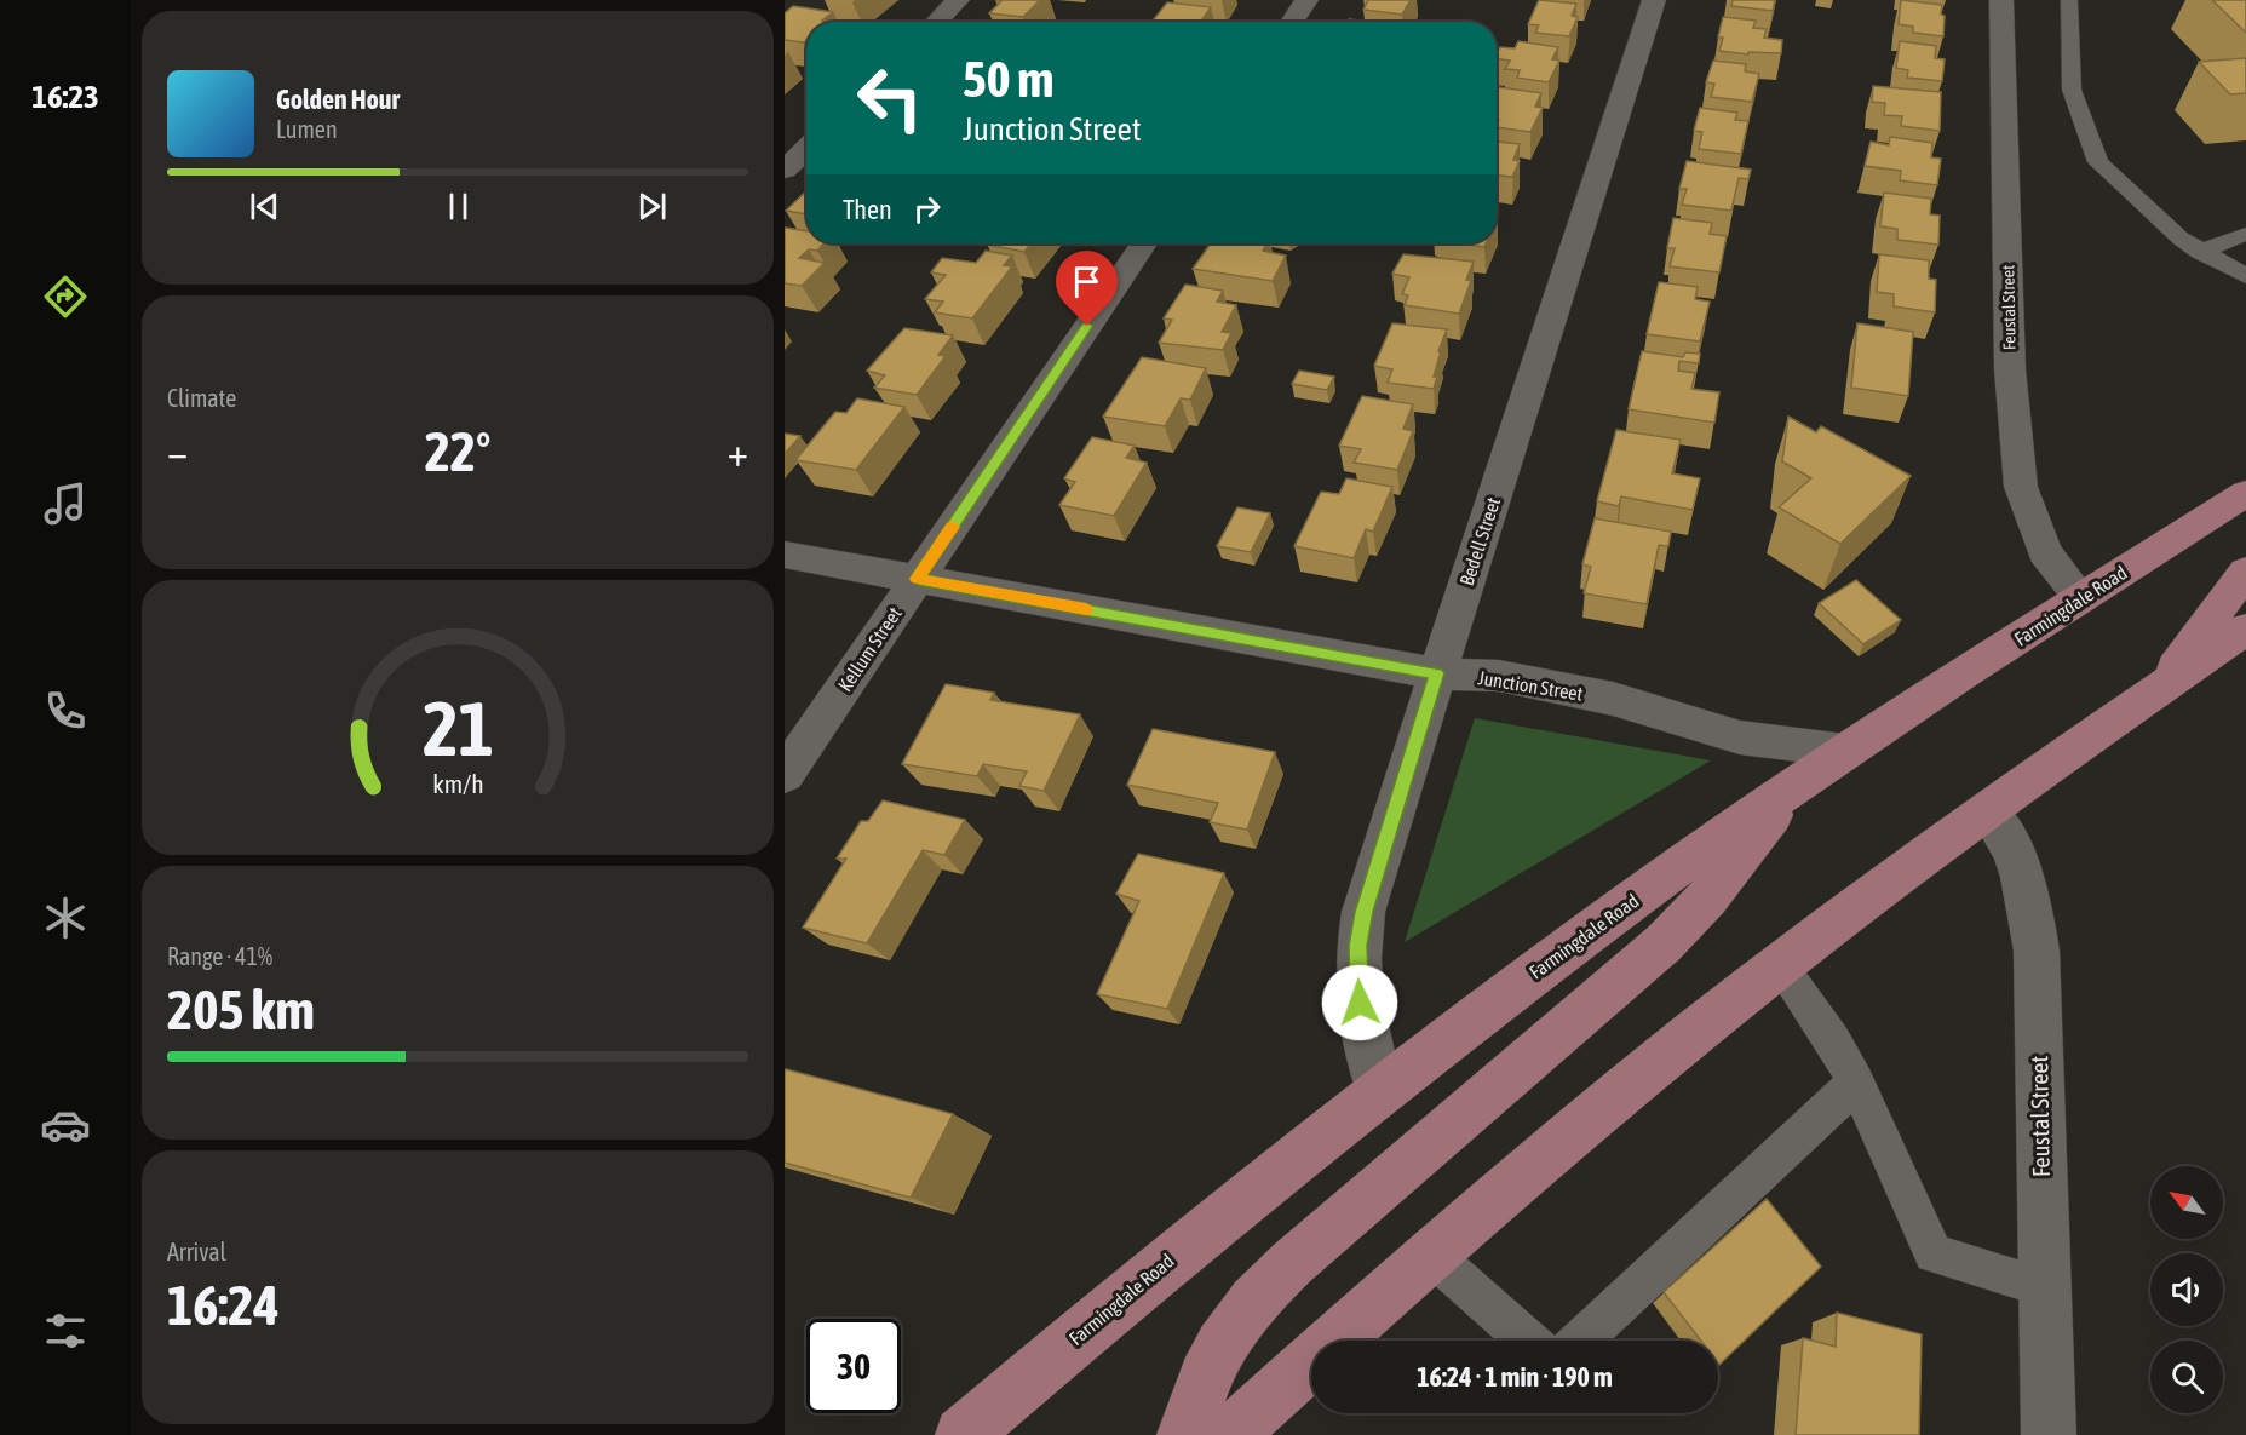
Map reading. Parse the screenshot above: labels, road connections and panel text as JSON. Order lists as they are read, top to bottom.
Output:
{
  "streets": {
    "main road": ["Farmingdale Road"],
    "street": [
      "Feustal Street",
      "Bedell Street",
      "Kellum Street",
      "Junction Street"
    ]
  },
  "crossings": [
    ["Feustal Street", "Farmingdale Road"],
    ["Bedell Street", "Farmingdale Road"],
    ["Bedell Street", "Junction Street"],
    ["Farmingdale Road", "Junction Street"],
    ["Kellum Street", "Junction Street"]
  ],
  "north": "top left",
  "page": {
    "tabs": "16:23",
    "turn": ["50 m", "Junction Street"],
    "song": ["Golden Hour", "Lumen"],
    "then": "Then",
    "tile": [
      "Climate",
      ["Range · 41%", "205 km"],
      ["Arrival", "16:24"]
    ],
    "heat": ["−", "22°", "+"],
    "limit": "30",
    "trip": "16:24 · 1 min · 190 m",
    "gauge": ["21", "km/h"]
  }
}
